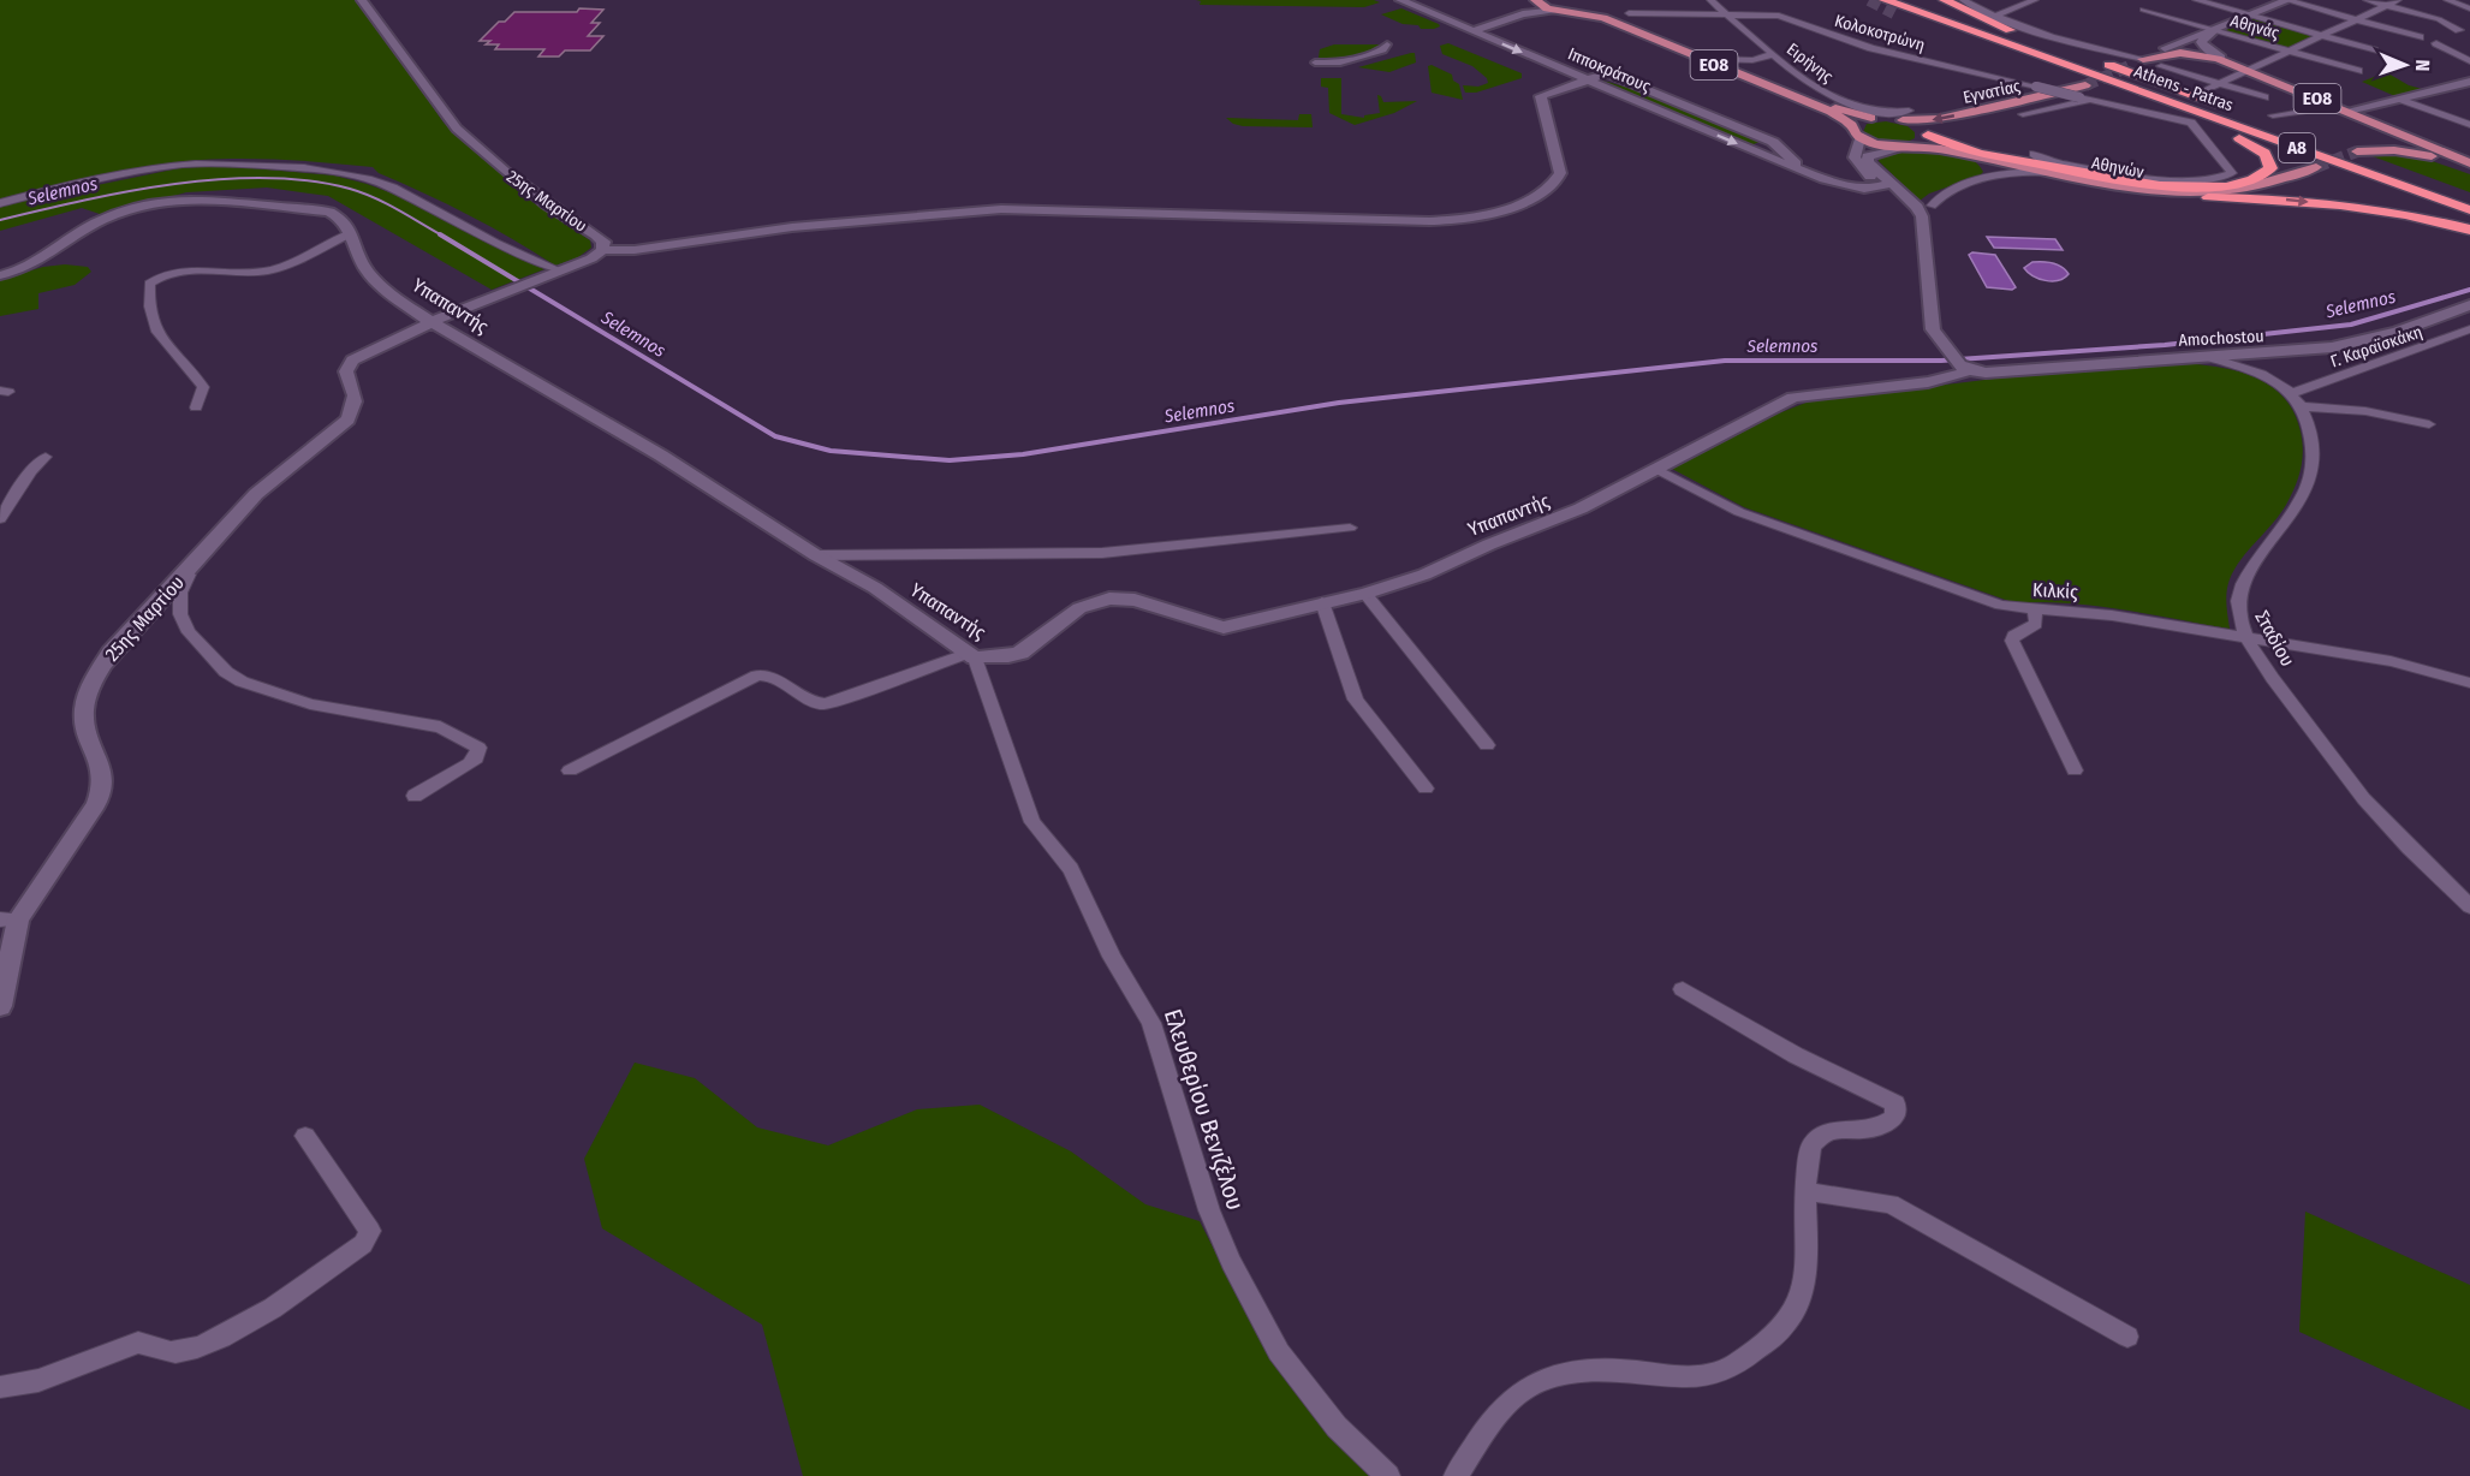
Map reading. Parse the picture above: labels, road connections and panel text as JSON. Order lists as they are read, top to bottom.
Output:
{
  "streets": {
    "highway": ["Athens - Patras", "Α8"],
    "main road": ["ΕΟ8", "Εγνατίας", "Αθηνών"],
    "street": [
      "Αθηνάς",
      "Κολοκοτρώνη",
      "Ειρήνης",
      "Ιπποκράτους",
      "25ης Μαρτίου",
      "Υπαπαντής",
      "Amochostou",
      "Γ. Καραϊσκάκη",
      "Κιλκίς",
      "Σταδίου",
      "Ελευθερίου Βενιζέλου"
    ]
  },
  "crossings": [
    ["Κολοκοτρώνη", "Ειρήνης"],
    ["Ειρήνης", "ΕΟ8"],
    ["Ειρήνης", "Εγνατίας"],
    ["ΕΟ8", "Εγνατίας"],
    ["25ης Μαρτίου", "Υπαπαντής"],
    ["Υπαπαντής", "Amochostou"],
    ["Υπαπαντής", "Κιλκίς"],
    ["Υπαπαντής", "Ελευθερίου Βενιζέλου"],
    ["Amochostou", "Σταδίου"],
    ["Γ. Καραϊσκάκη", "Σταδίου"],
    ["Κιλκίς", "Σταδίου"]
  ],
  "one_way": ["Εγνατίας"],
  "water": ["Selemnos"],
  "north": "right"
}
